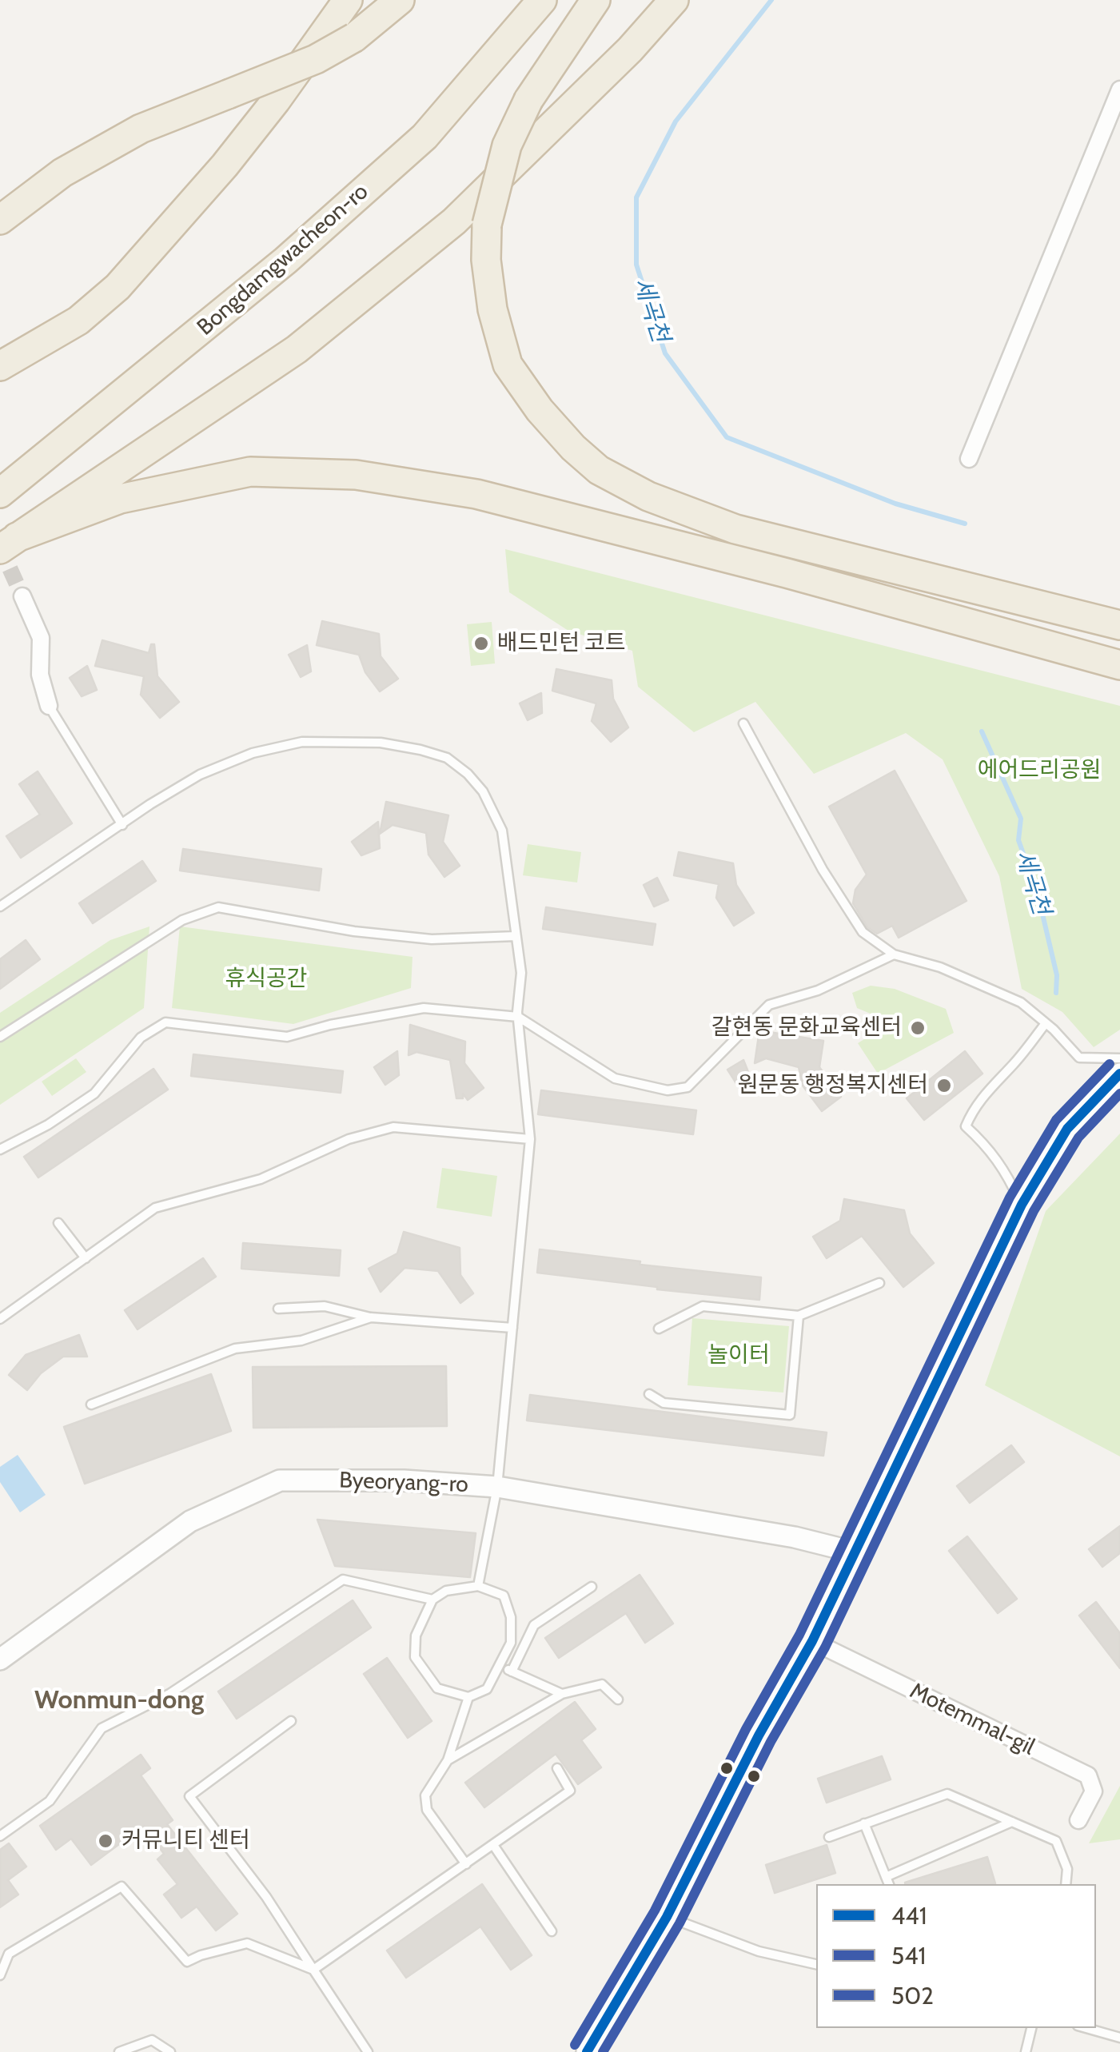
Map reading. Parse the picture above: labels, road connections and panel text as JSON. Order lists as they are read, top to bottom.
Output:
{
  "streets": {
    "highway": ["Bongdamgwacheon-ro"],
    "street": ["Byeoryang-ro", "Motemmal-gil"]
  },
  "districts": ["Wonmun-dong"],
  "water": ["세곡천"],
  "parks": ["에어드리공원", "휴식공간", "놀이터"],
  "places": [
    "배드민턴 코트",
    "갈현동 문화교육센터",
    "원문동 행정복지센터",
    "커뮤니티 센터"
  ],
  "lines": ["transit line 502", "transit line 441", "transit line 541"],
  "legend": ["441", "541", "502"]
}
